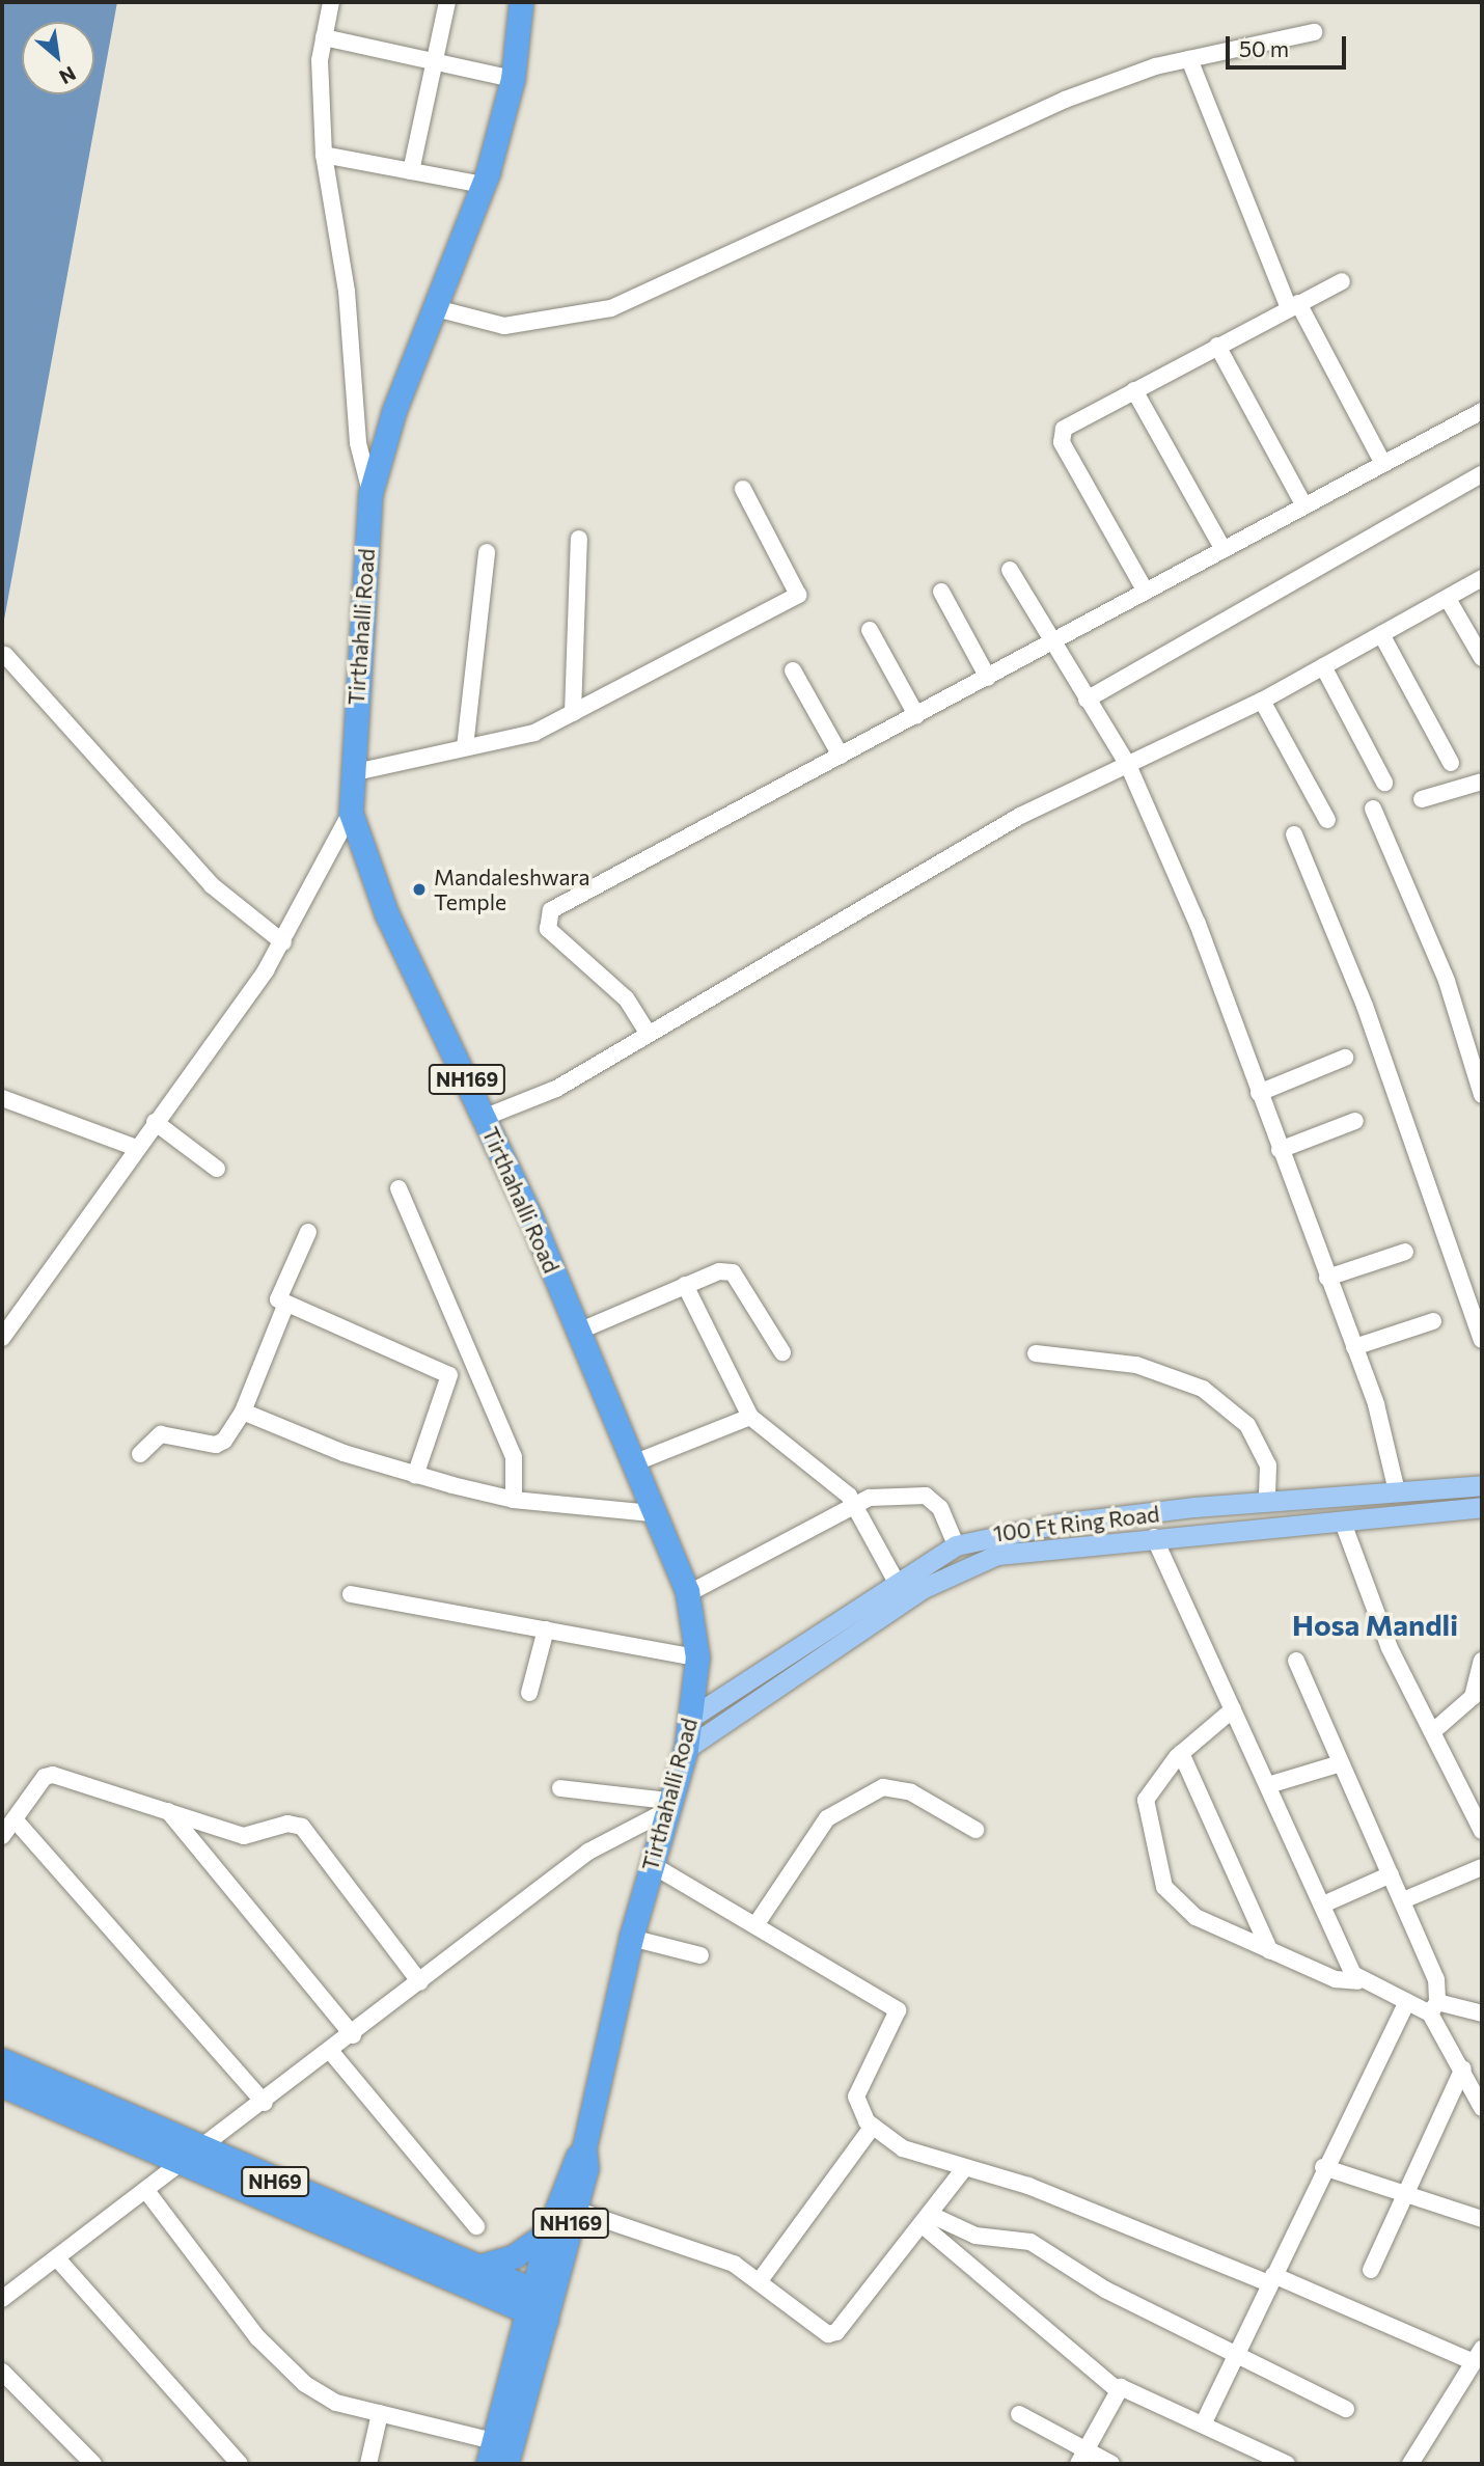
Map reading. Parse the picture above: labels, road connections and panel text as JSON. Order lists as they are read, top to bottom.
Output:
{
  "streets": {
    "highway": ["Tirthahalli Road", "NH169", "NH69"],
    "main road": ["100 Ft Ring Road"]
  },
  "crossings": [
    ["Tirthahalli Road", "NH169"],
    ["Tirthahalli Road", "100 Ft Ring Road"],
    ["Tirthahalli Road", "NH69"],
    ["NH169", "NH69"]
  ],
  "districts": ["Hosa Mandli"],
  "places": ["Mandaleshwara Temple"],
  "scale_bar": "50 m",
  "north": "bottom right"
}
